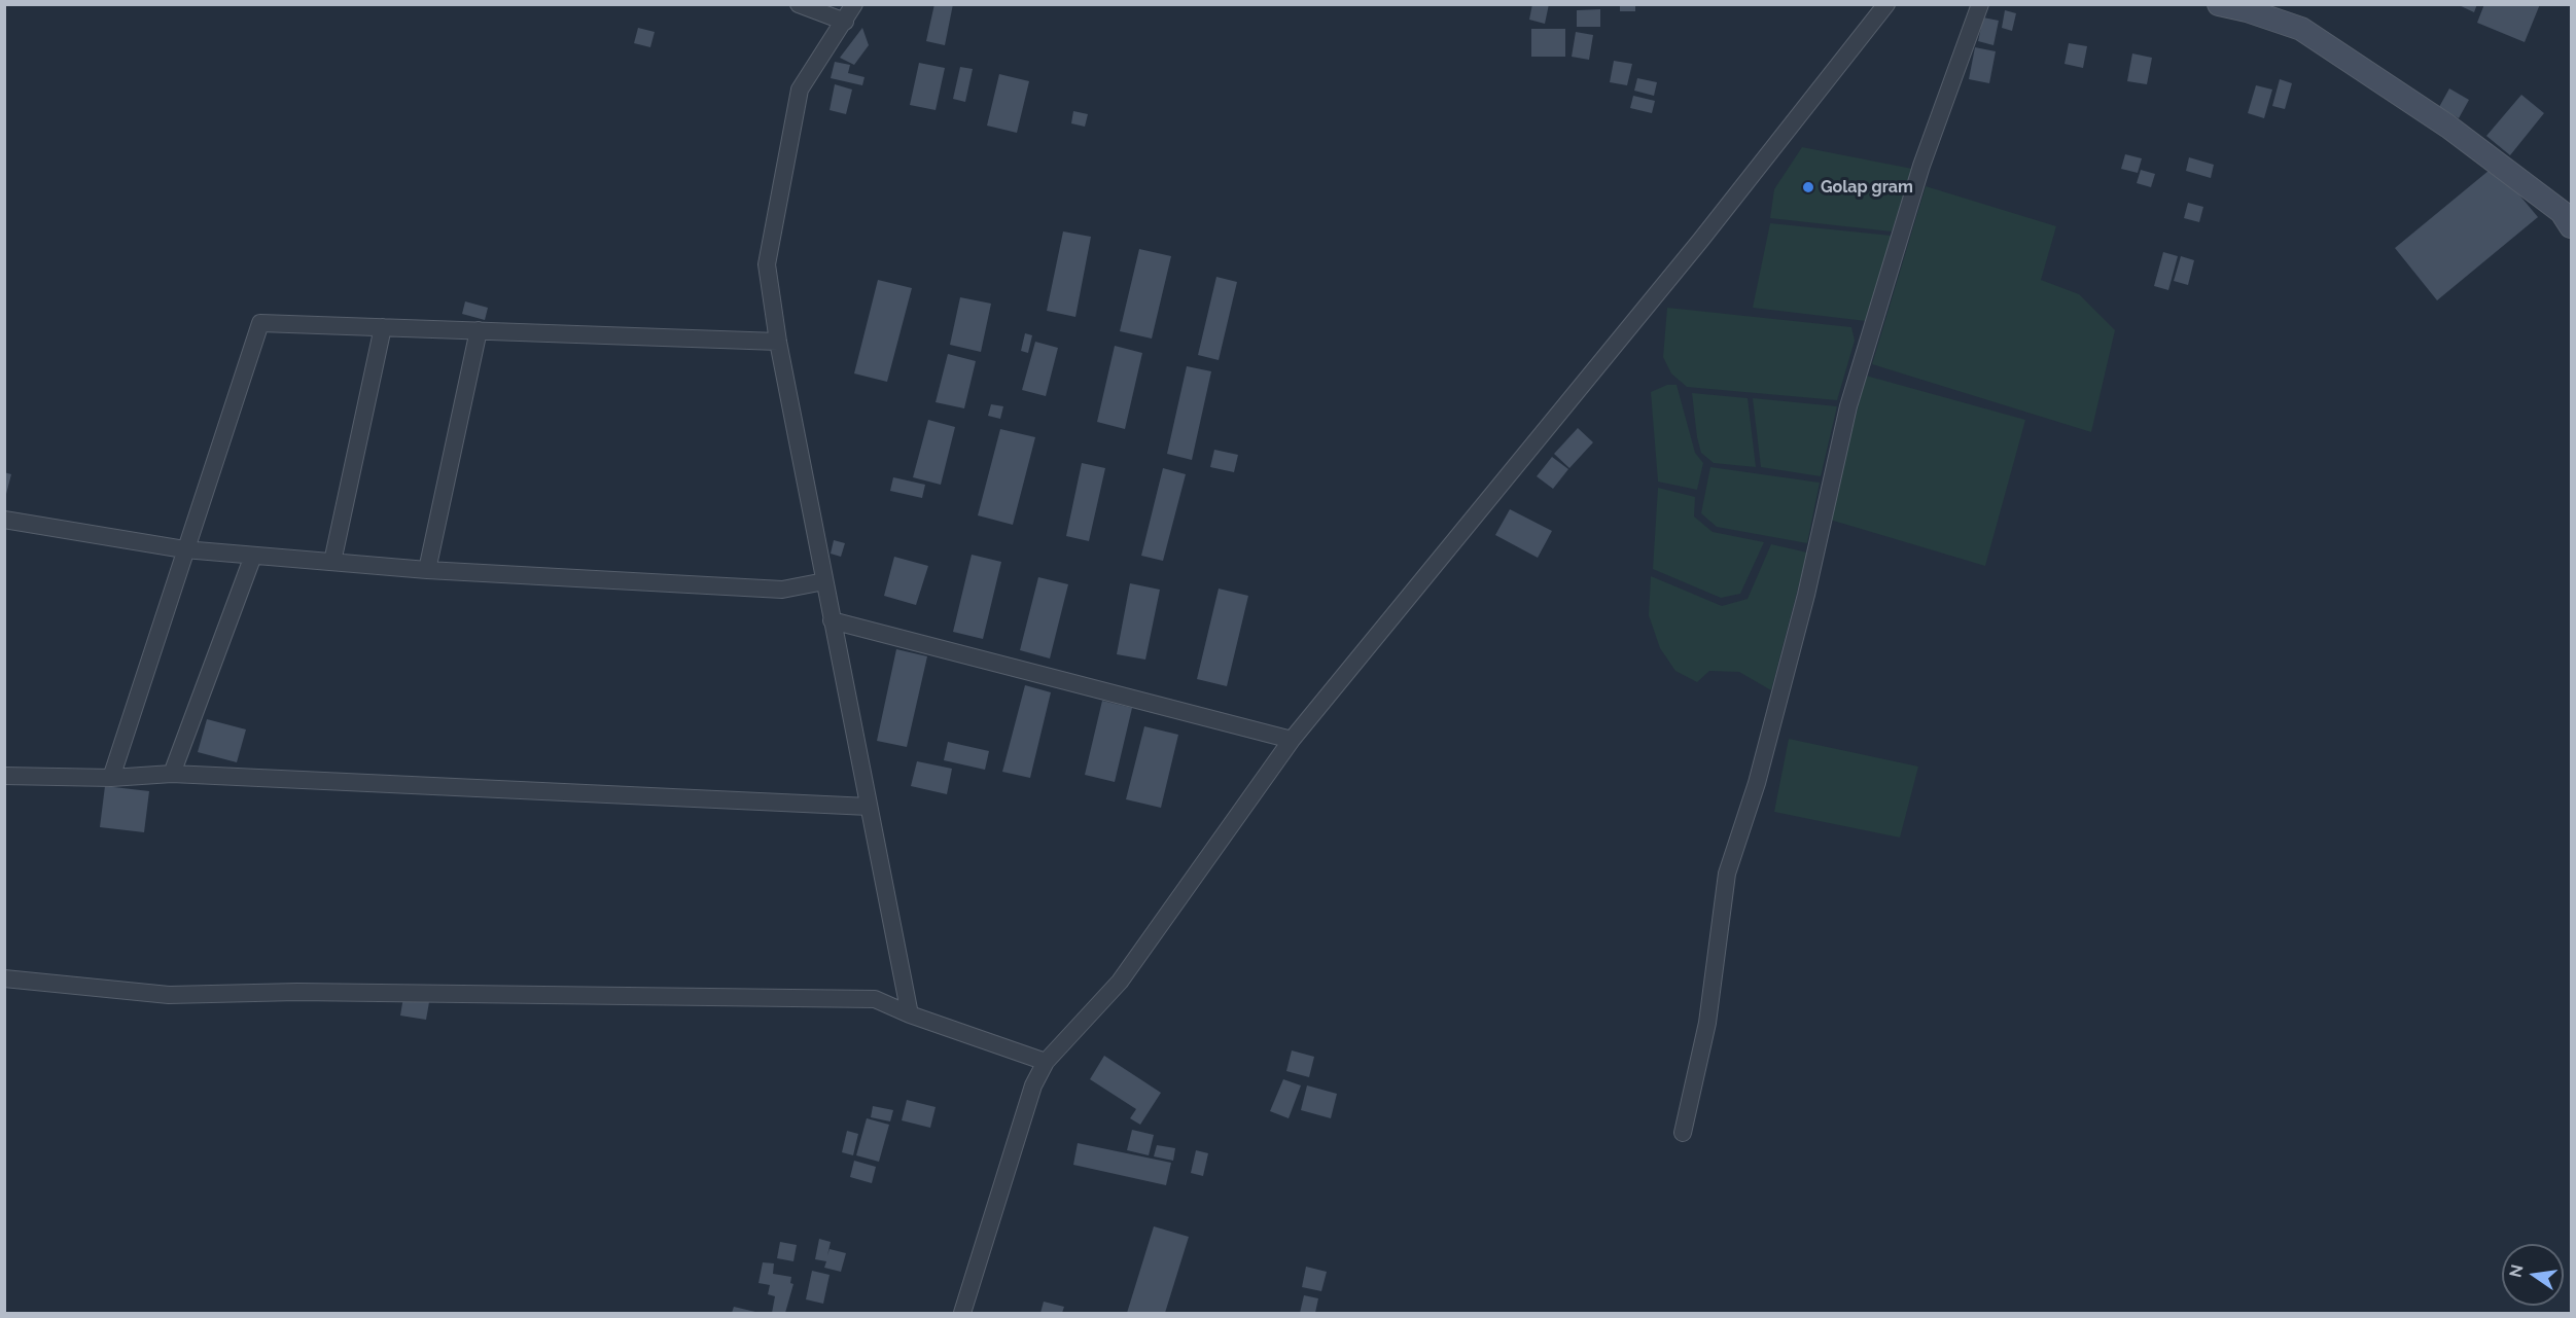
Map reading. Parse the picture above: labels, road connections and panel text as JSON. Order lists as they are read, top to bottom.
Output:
{
  "places": ["Golap gram"],
  "north": "left"
}
